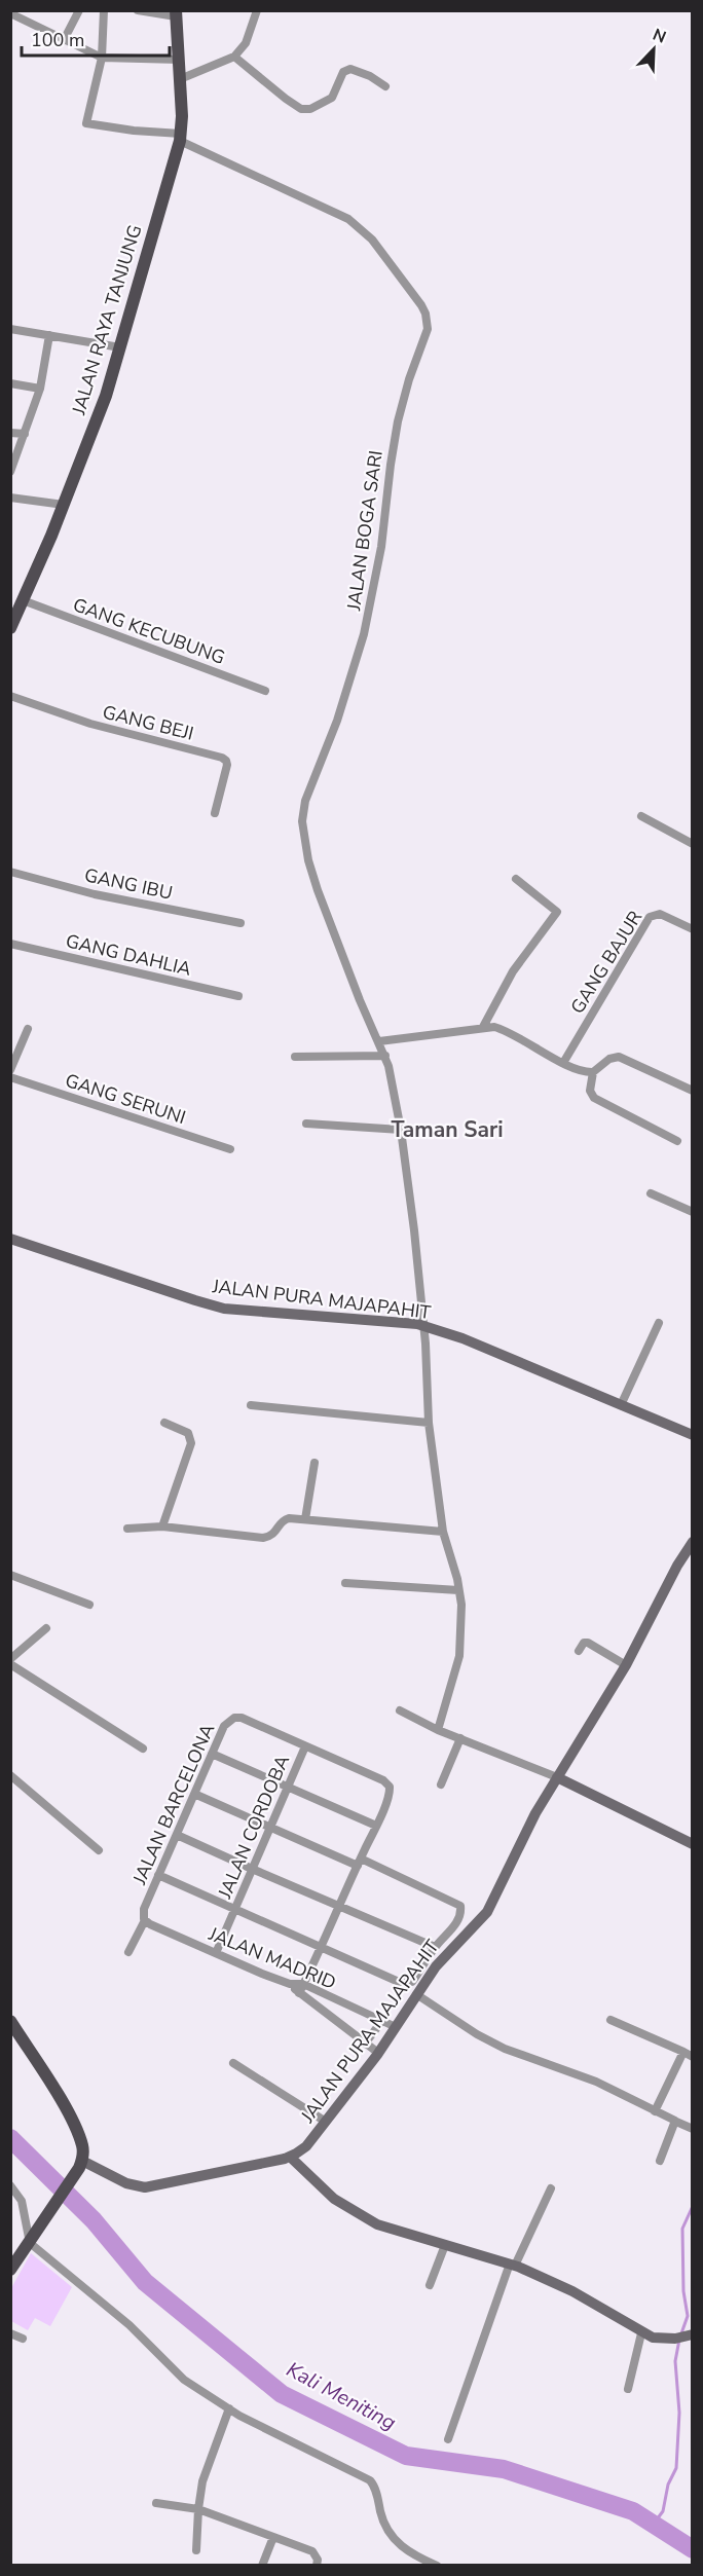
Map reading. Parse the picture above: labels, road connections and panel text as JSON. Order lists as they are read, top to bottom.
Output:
{
  "streets": {
    "main road": ["JALAN RAYA TANJUNG"],
    "street": [
      "JALAN BOGA SARI",
      "GANG KECUBUNG",
      "GANG BEJI",
      "GANG IBU",
      "GANG DAHLIA",
      "GANG BAJUR",
      "GANG SERUNI",
      "JALAN PURA MAJAPAHIT",
      "JALAN BARCELONA",
      "JALAN CORDOBA",
      "JALAN MADRID"
    ]
  },
  "crossings": [
    ["JALAN RAYA TANJUNG", "JALAN BOGA SARI"],
    ["JALAN RAYA TANJUNG", "GANG KECUBUNG"],
    ["JALAN PURA MAJAPAHIT", "JALAN MADRID"],
    ["JALAN BARCELONA", "JALAN CORDOBA"],
    ["JALAN BARCELONA", "JALAN MADRID"],
    ["JALAN CORDOBA", "JALAN MADRID"]
  ],
  "districts": ["Taman Sari"],
  "water": ["Kali Meniting"],
  "scale_bar": "100 m",
  "north": "top right"
}
